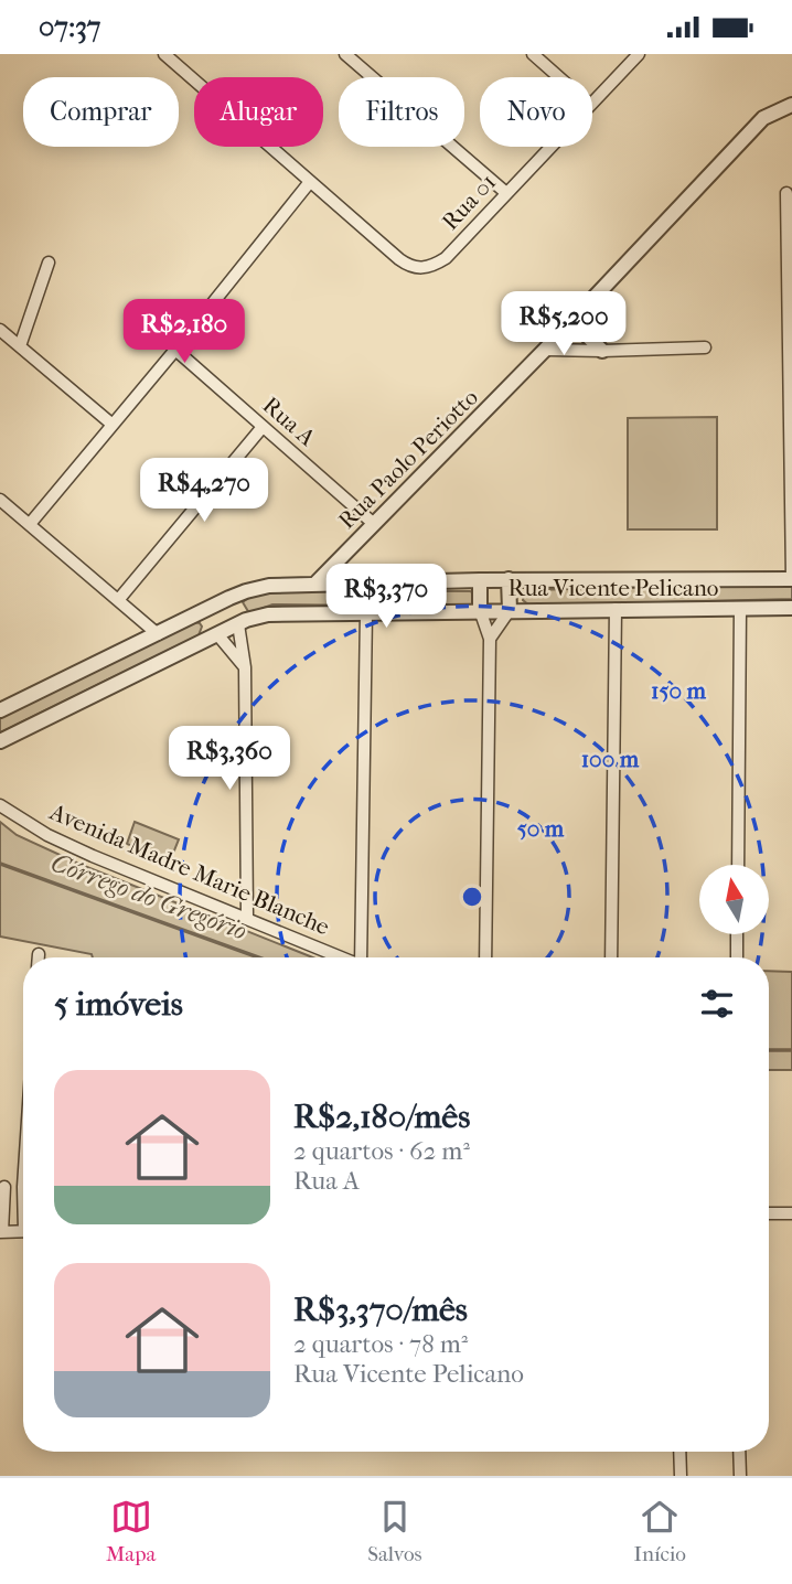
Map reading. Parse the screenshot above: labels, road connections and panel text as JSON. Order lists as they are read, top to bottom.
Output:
{
  "streets": {
    "street": [
      "Rua 01",
      "Rua A",
      "Rua Paolo Periotto",
      "Rua Vicente Pelicano",
      "Avenida Madre Marie Blanche"
    ]
  },
  "crossings": [
    ["Rua A", "Rua Paolo Periotto"],
    ["Rua Paolo Periotto", "Rua Vicente Pelicano"]
  ],
  "water": ["Córrego do Gregório"],
  "north": "top",
  "page": {
    "status": "07:37",
    "chip": [
      "Comprar",
      "Alugar",
      "Filtros",
      "Novo"
    ],
    "price": [
      "R$5,200",
      "R$2,180",
      "R$4,270",
      "R$3,370",
      "R$3,360"
    ],
    "heading": "5 imóveis",
    "list": [
      {
        "name": "R$2,180/mês",
        "note": "2 quartos · 62 m² · Rua A"
      },
      {
        "name": "R$3,370/mês",
        "note": "2 quartos · 78 m² · Rua Vicente Pelicano"
      }
    ],
    "tabs": ["Mapa", "Salvos", "Início"]
  },
  "rings": ["150 m", "100 m", "50 m"]
}
